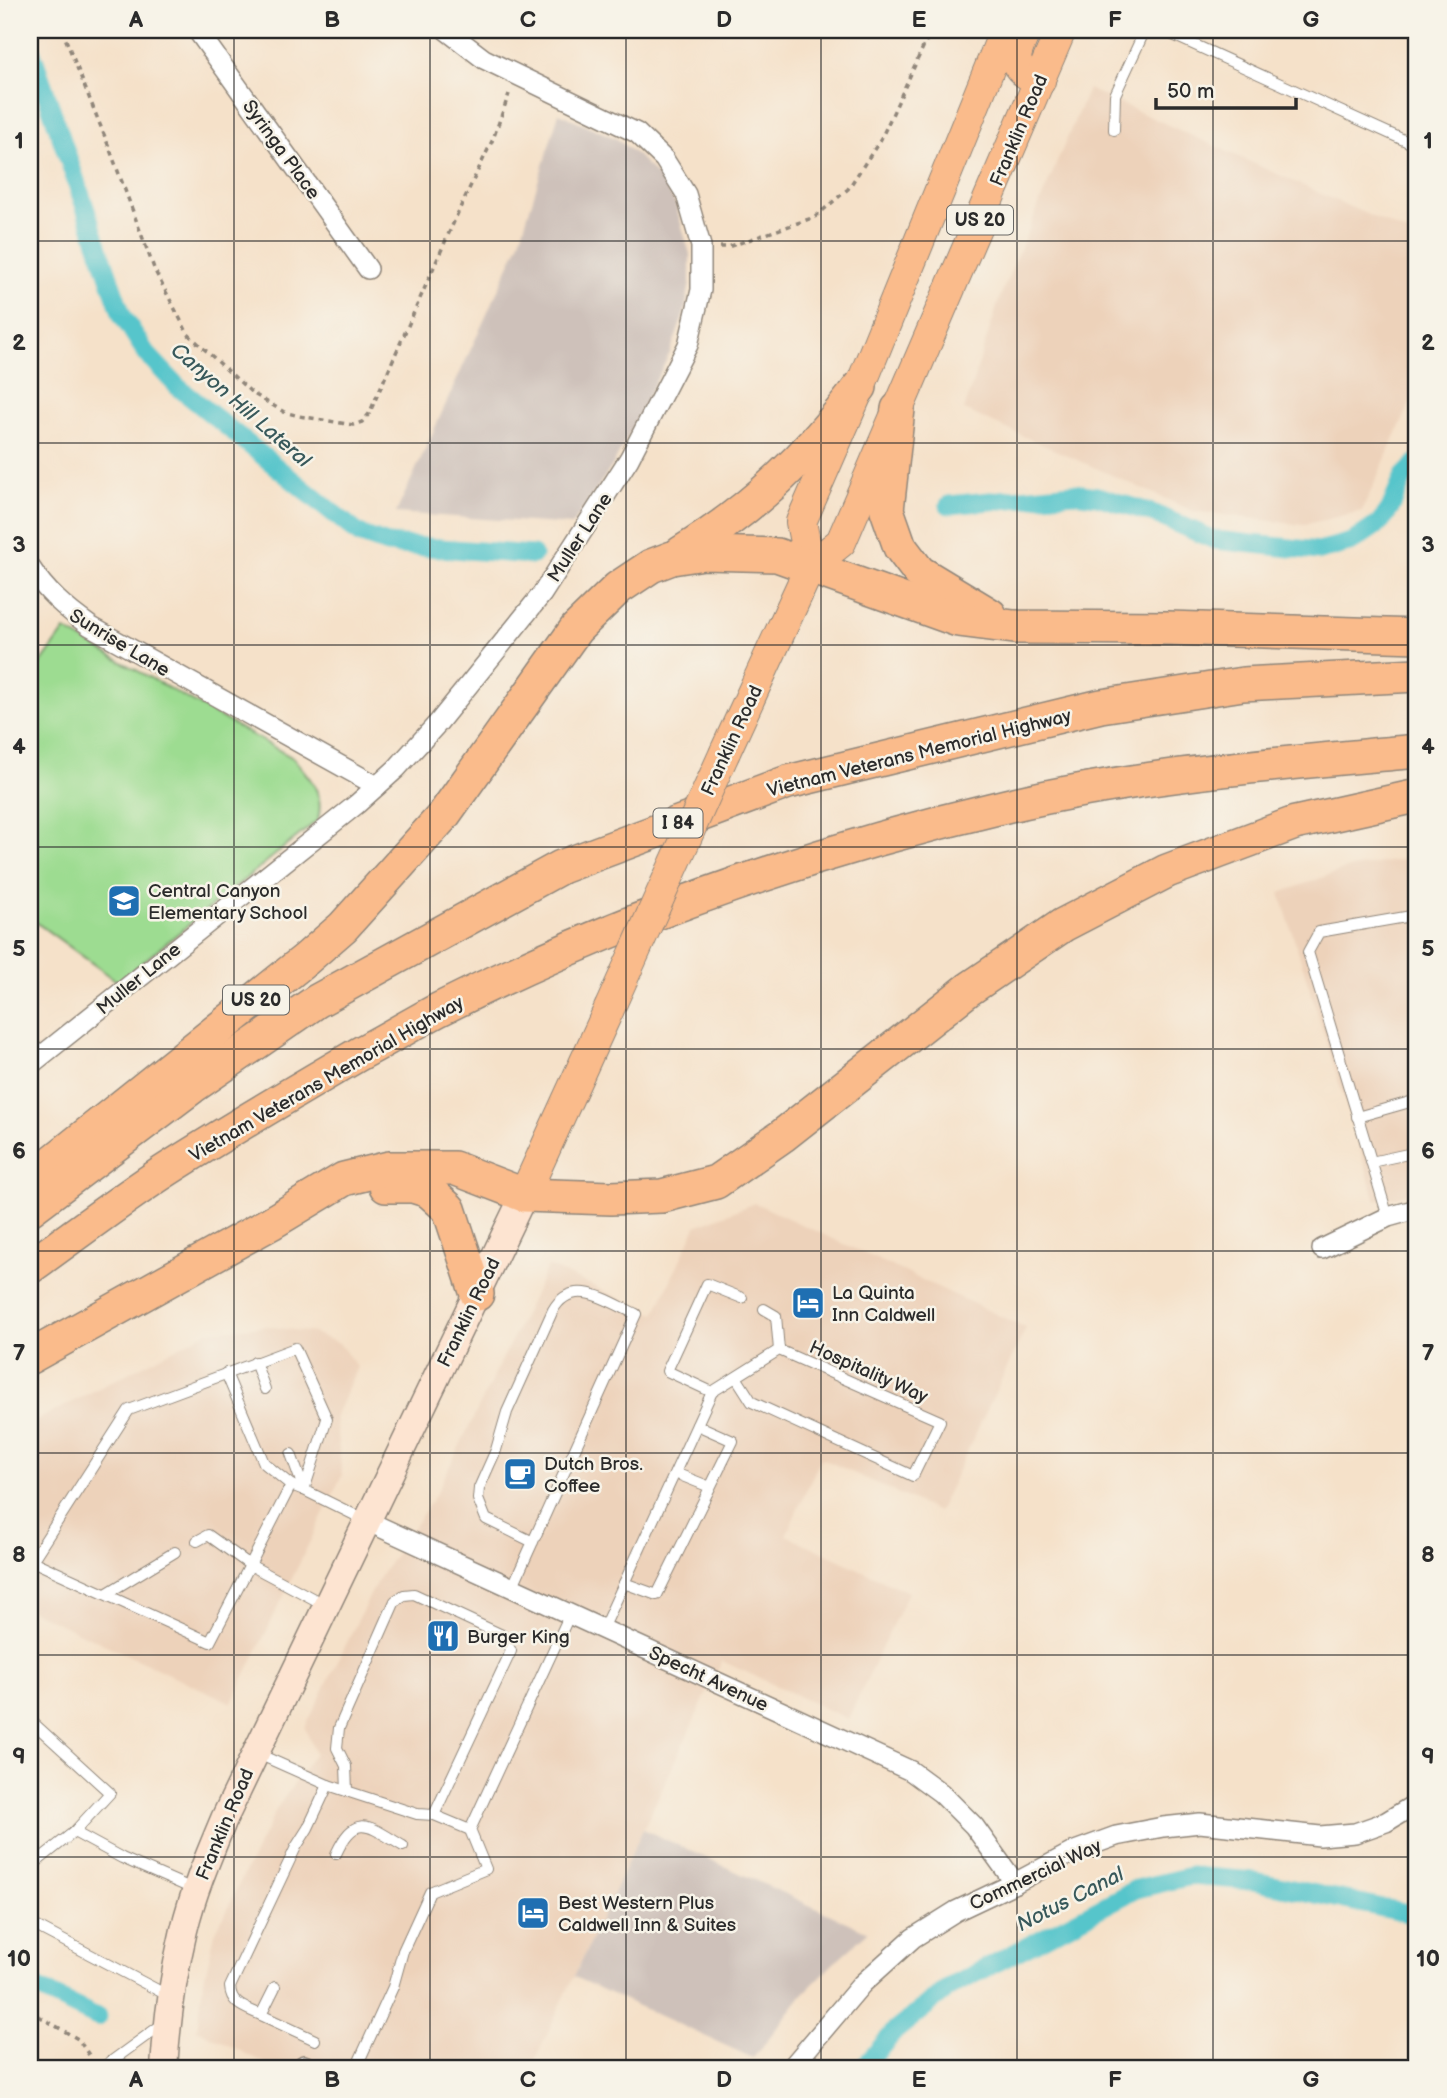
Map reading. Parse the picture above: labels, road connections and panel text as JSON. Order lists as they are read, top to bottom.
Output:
{
  "streets": {
    "highway": ["US 20", "Vietnam Veterans Memorial Highway", "I 84"],
    "main road": ["Franklin Road"],
    "street": [
      "Syringa Place",
      "Muller Lane",
      "Sunrise Lane",
      "Specht Avenue",
      "Commercial Way"
    ],
    "lane": ["Hospitality Way"]
  },
  "crossings": [
    ["Franklin Road", "US 20"],
    ["Franklin Road", "Specht Avenue"],
    ["Muller Lane", "Sunrise Lane"],
    ["Specht Avenue", "Commercial Way"]
  ],
  "water": ["Canyon Hill Lateral", "Notus Canal"],
  "places": {
    "school or university": ["Central Canyon Elementary School"],
    "hotel": ["La Quinta Inn Caldwell", "Best Western Plus Caldwell Inn & Suites"],
    "cafe": ["Dutch Bros. Coffee"],
    "restaurant": ["Burger King"]
  },
  "scale_bar": "50 m",
  "grid": {
    "columns": [
      "A",
      "B",
      "C",
      "D",
      "E",
      "F",
      "G"
    ],
    "rows": [
      "1",
      "2",
      "3",
      "4",
      "5",
      "6",
      "7",
      "8",
      "9",
      "10"
    ]
  }
}
